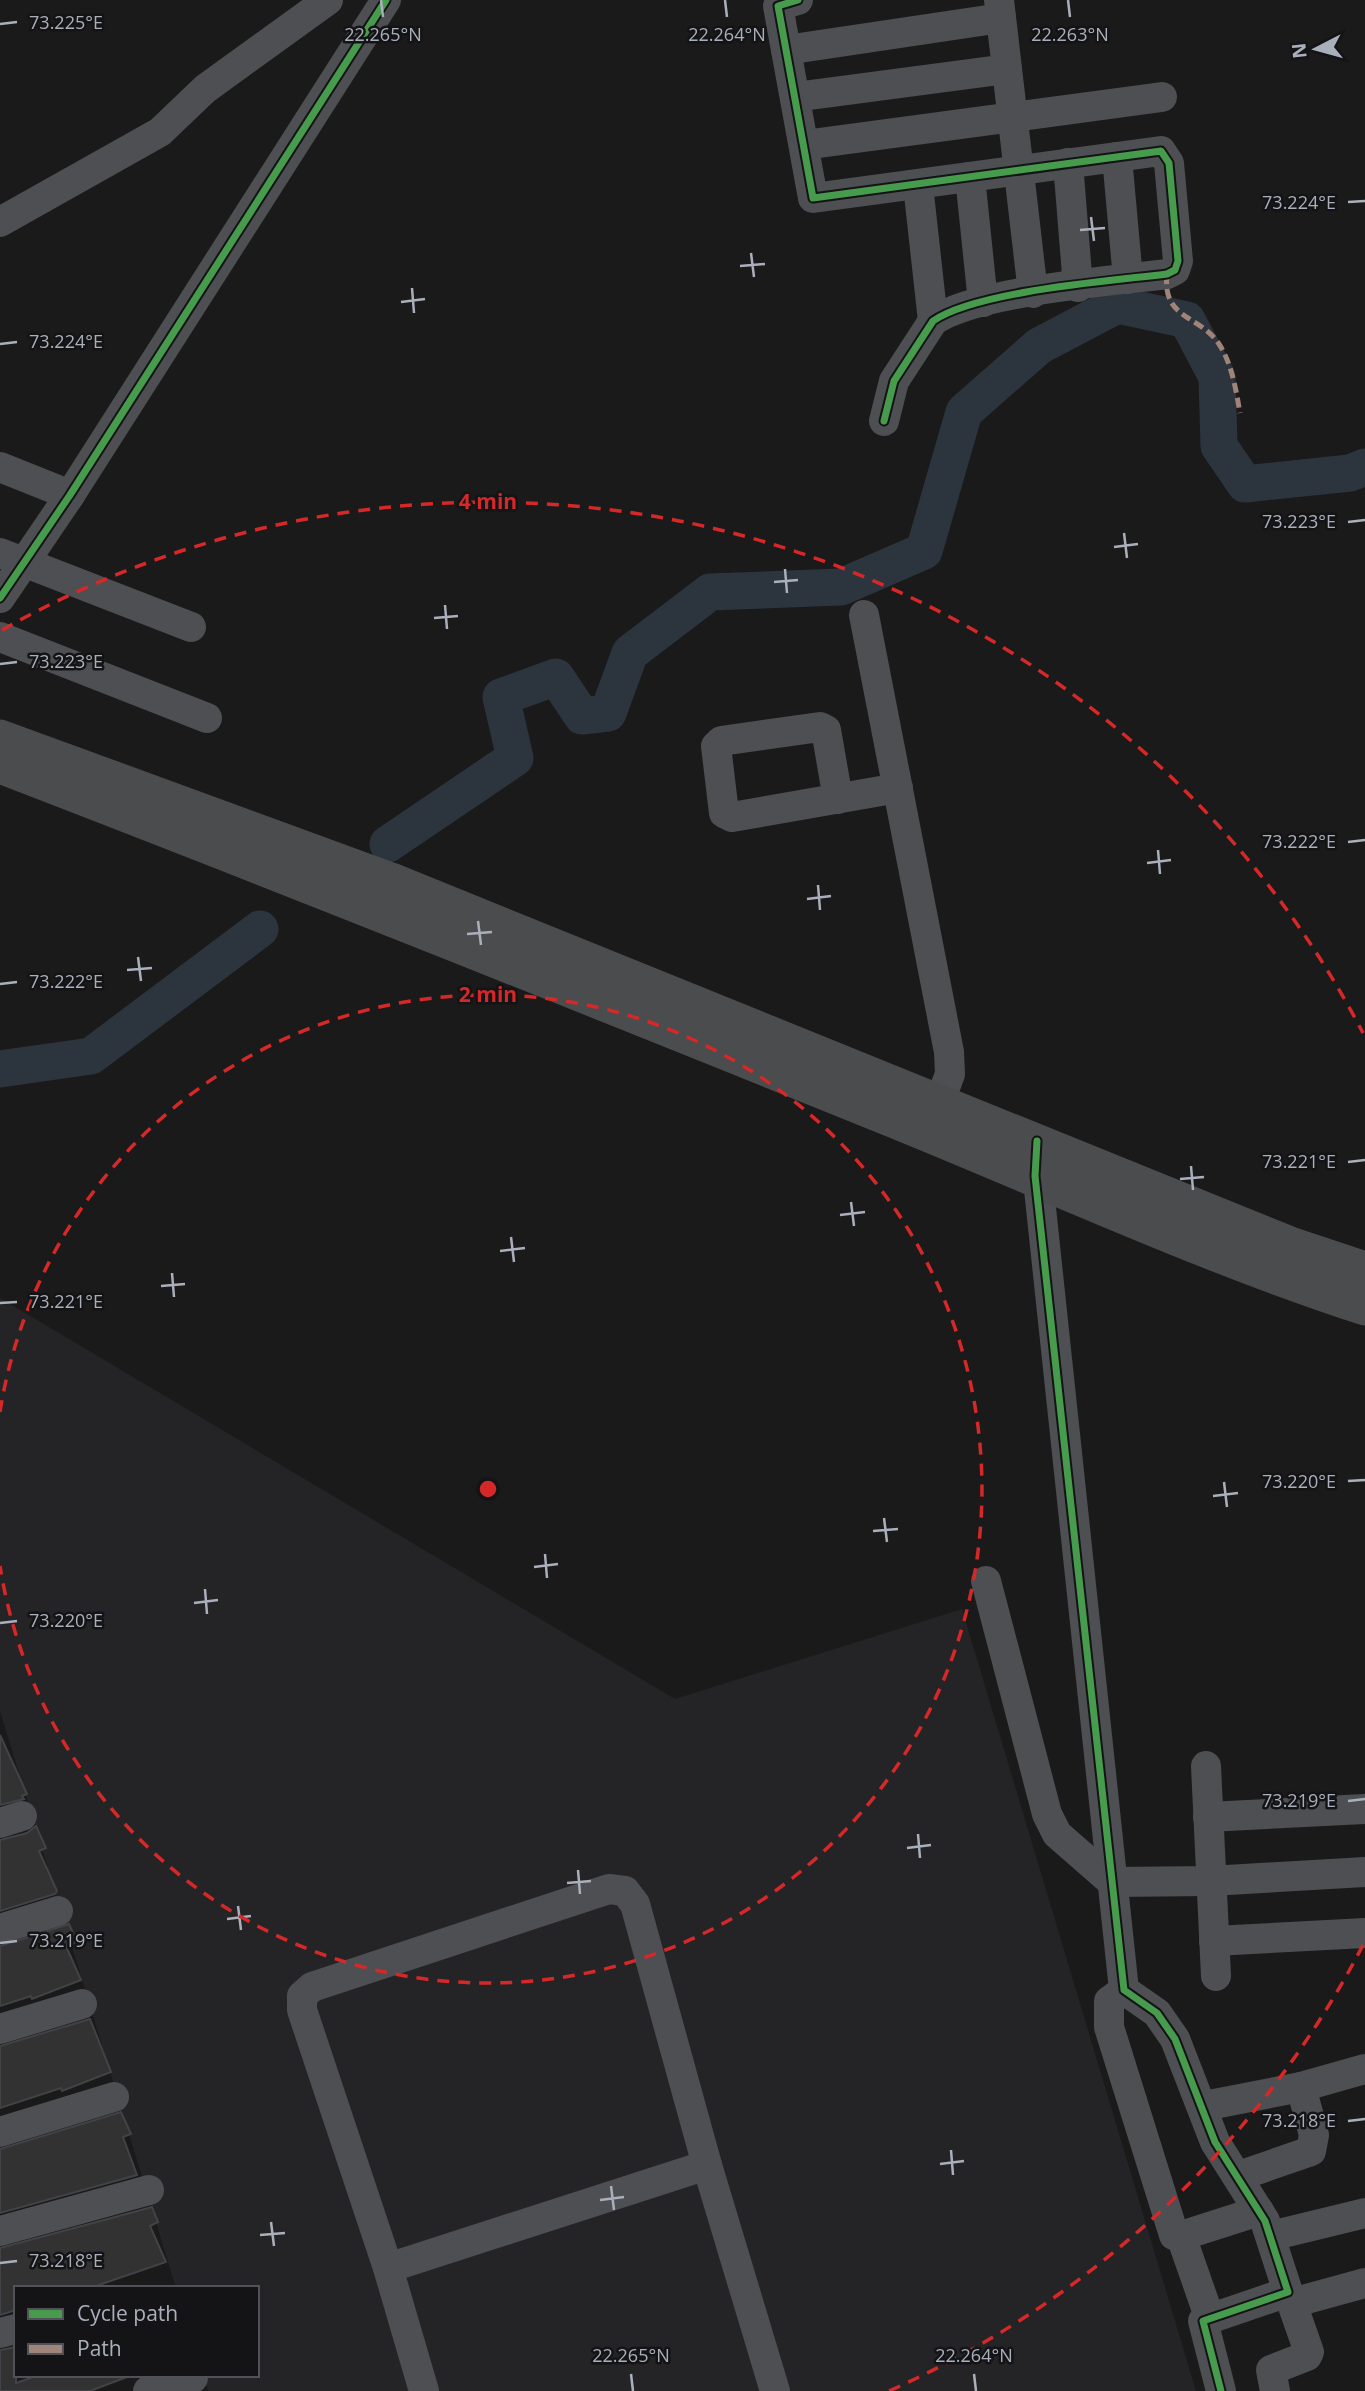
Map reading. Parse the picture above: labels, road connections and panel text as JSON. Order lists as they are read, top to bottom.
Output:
{
  "legend": ["Cycle path", "Path"],
  "north": "left",
  "coordinates": [
    "73.225°E",
    "22.265°N",
    "22.264°N",
    "22.263°N",
    "73.224°E",
    "73.223°E",
    "73.222°E",
    "73.221°E",
    "73.220°E",
    "73.219°E",
    "73.218°E"
  ],
  "rings": ["4 min", "2 min"]
}
